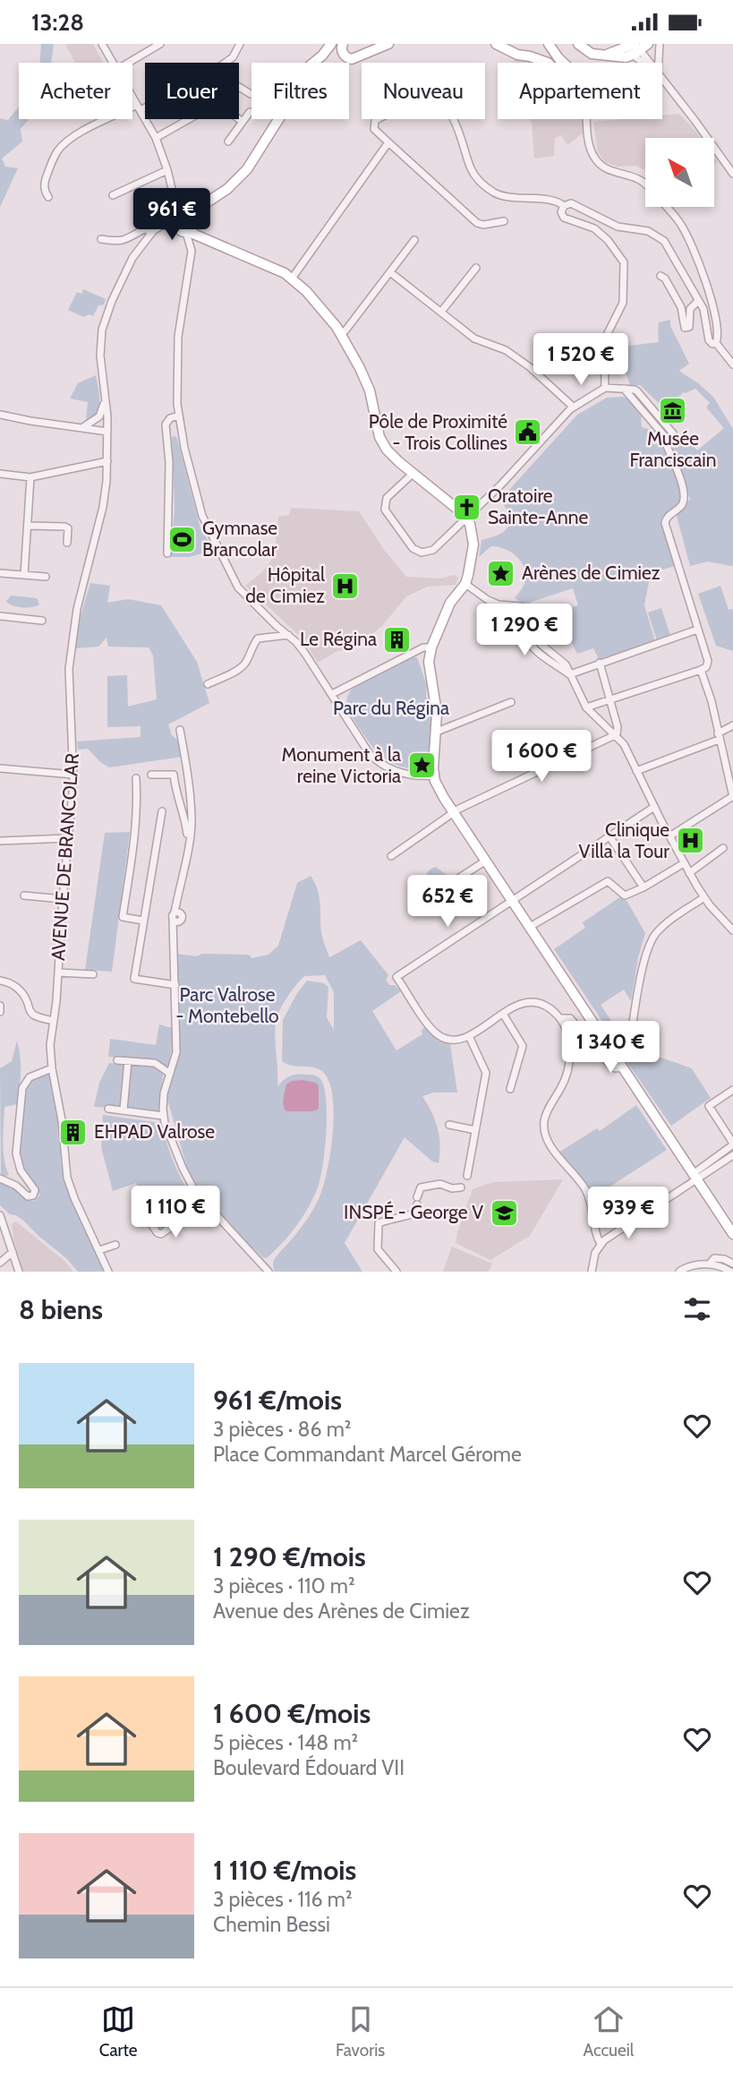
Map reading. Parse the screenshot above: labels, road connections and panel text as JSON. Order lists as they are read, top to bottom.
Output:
{
  "streets": {
    "street": ["AVENUE DE BRANCOLAR"]
  },
  "parks": ["Parc du Régina", "Parc Valrose - Montebello"],
  "places": {
    "museum": ["Musée Franciscain"],
    "public building": ["Pôle de Proximité - Trois Collines"],
    "church": ["Oratoire Sainte-Anne"],
    "sports": ["Gymnase Brancolar"],
    "place": ["Arènes de Cimiez", "Monument à la reine Victoria"],
    "hospital": ["Hôpital de Cimiez", "Clinique Villa la Tour"],
    "building": ["Le Régina", "EHPAD Valrose"],
    "school or university": ["INSPÉ - George V"]
  },
  "north": "top left",
  "page": {
    "status": "13:28",
    "chip": [
      "Acheter",
      "Louer",
      "Filtres",
      "Nouveau",
      "Appartement"
    ],
    "price": [
      "961 €",
      "1 520 €",
      "1 290 €",
      "1 600 €",
      "652 €",
      "1 340 €",
      "1 110 €",
      "939 €"
    ],
    "heading": "8 biens",
    "list": [
      {
        "name": "961 €/mois",
        "note": "3 pièces · 86 m² · Place Commandant Marcel Gérome"
      },
      {
        "name": "1 290 €/mois",
        "note": "3 pièces · 110 m² · Avenue des Arènes de Cimiez"
      },
      {
        "name": "1 600 €/mois",
        "note": "5 pièces · 148 m² · Boulevard Édouard VII"
      },
      {
        "name": "1 110 €/mois",
        "note": "3 pièces · 116 m² · Chemin Bessi"
      }
    ],
    "tabs": ["Carte", "Favoris", "Accueil"]
  }
}
